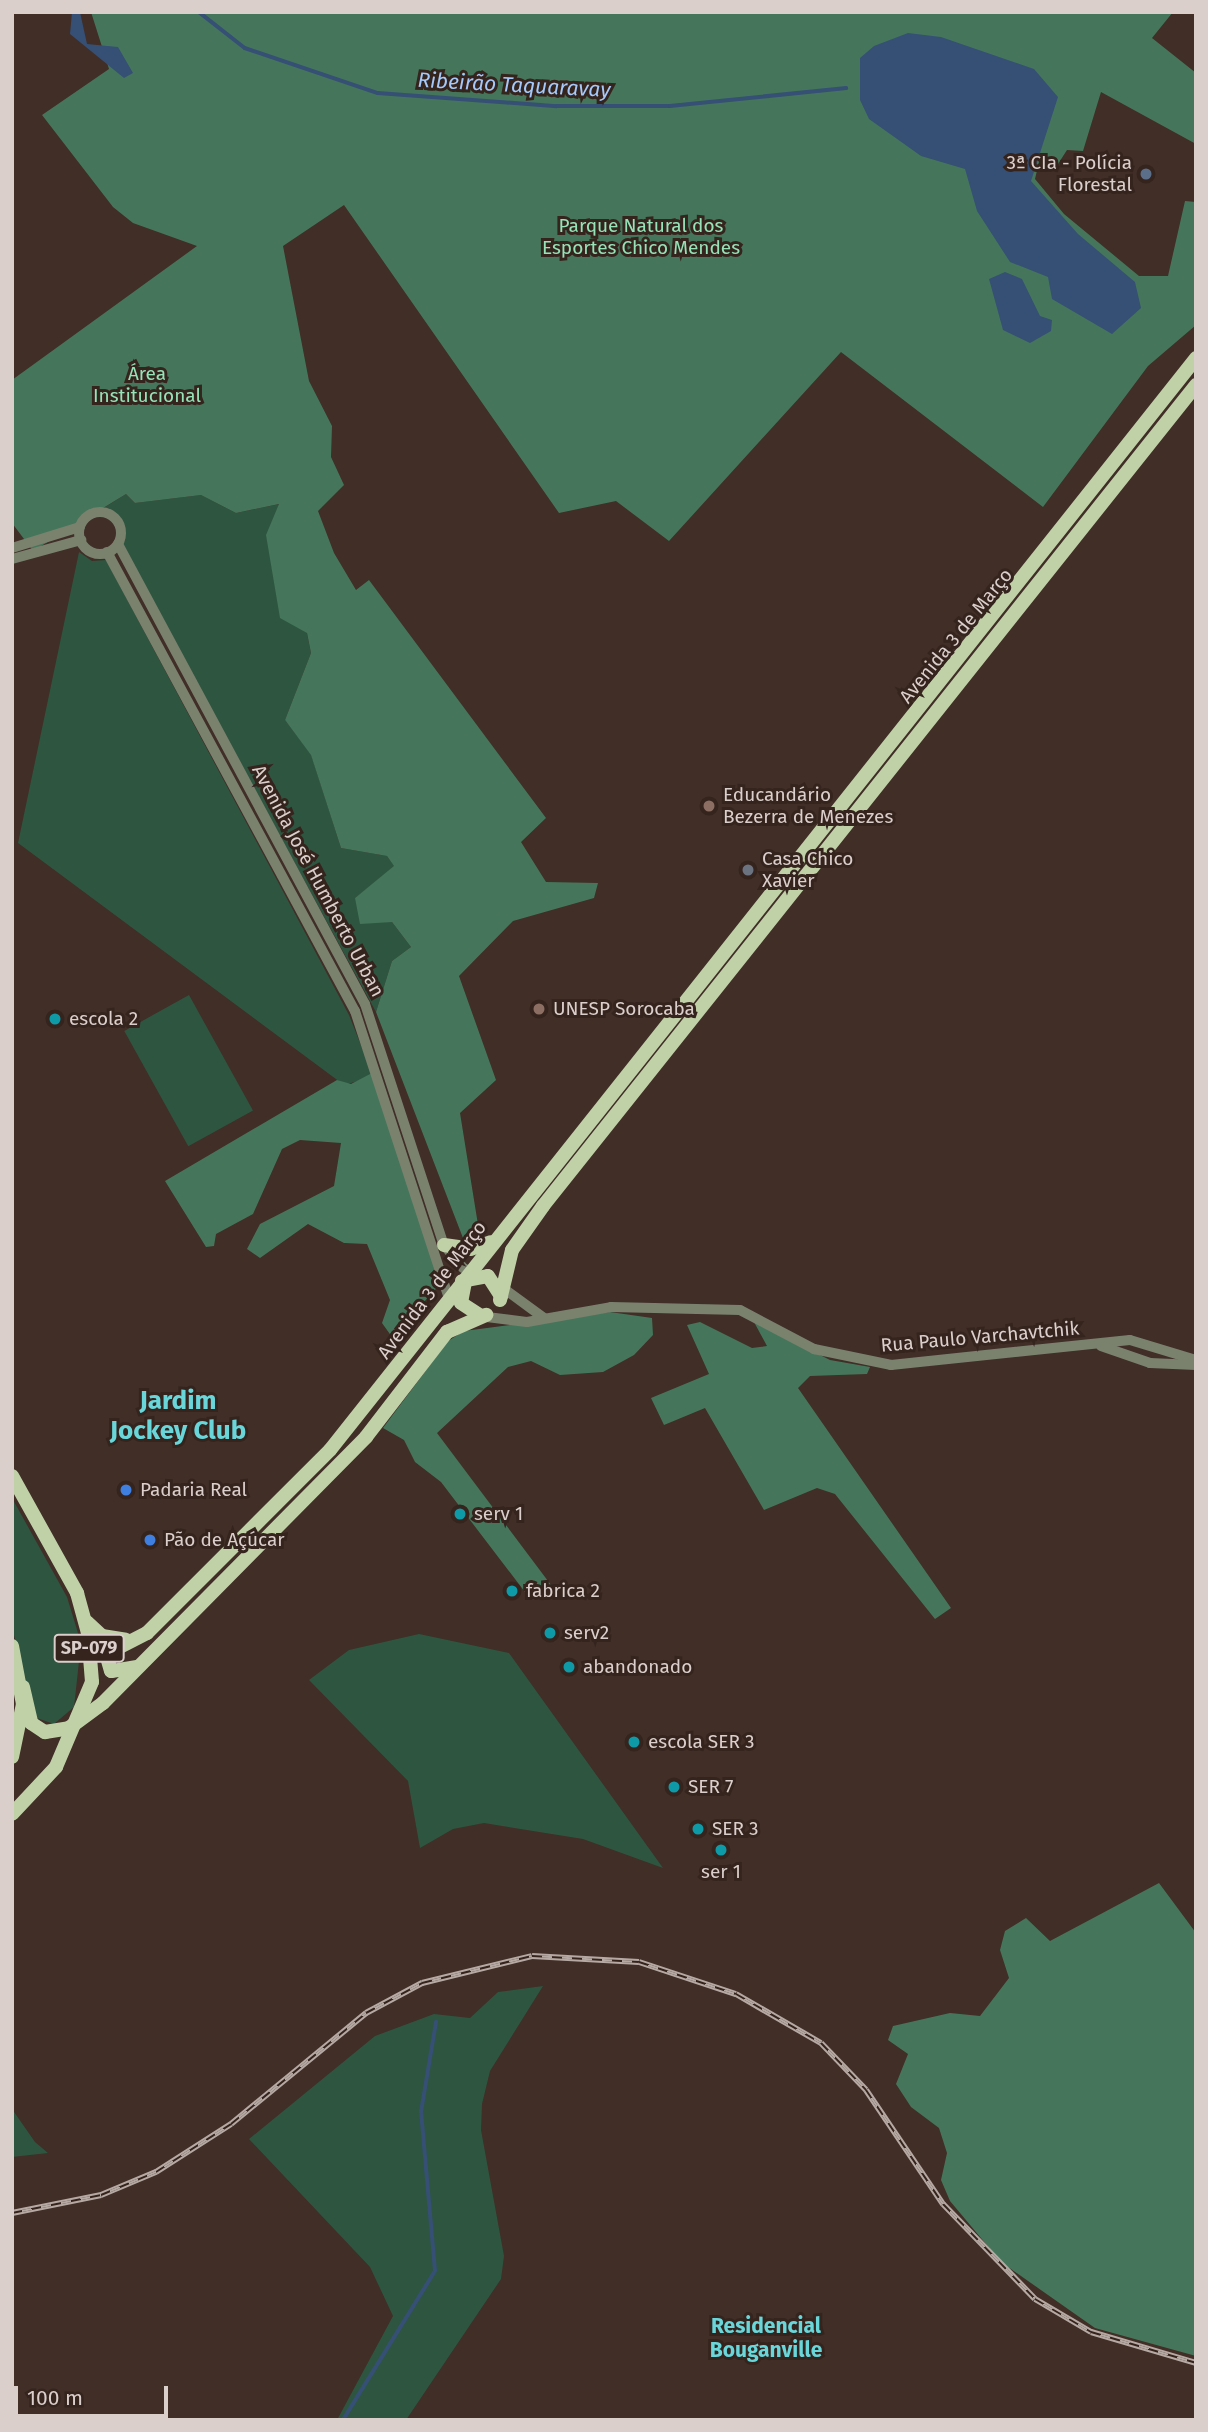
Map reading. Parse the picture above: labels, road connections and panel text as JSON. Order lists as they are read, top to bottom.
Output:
{
  "streets": {
    "main road": ["Avenida 3 de Março", "SP-079"],
    "street": ["Avenida José Humberto Urban", "Rua Paulo Varchavtchik"]
  },
  "crossings": [
    ["Avenida 3 de Março", "Avenida José Humberto Urban"],
    ["Avenida 3 de Março", "Rua Paulo Varchavtchik"],
    ["Avenida 3 de Março", "SP-079"]
  ],
  "districts": ["Jardim Jockey Club", "Residencial Bouganville"],
  "water": ["Ribeirão Taquaravay"],
  "parks": ["Parque Natural dos Esportes Chico Mendes", "Área Institucional"],
  "places": [
    "3ª CIa - Polícia Florestal",
    "Educandário Bezerra de Menezes",
    "Casa Chico Xavier",
    "UNESP Sorocaba",
    "escola 2",
    "Padaria Real",
    "serv 1",
    "Pão de Açúcar",
    "fabrica 2",
    "serv2",
    "abandonado",
    "escola SER 3",
    "SER 7",
    "SER 3",
    "ser 1"
  ],
  "scale_bar": "100 m"
}
